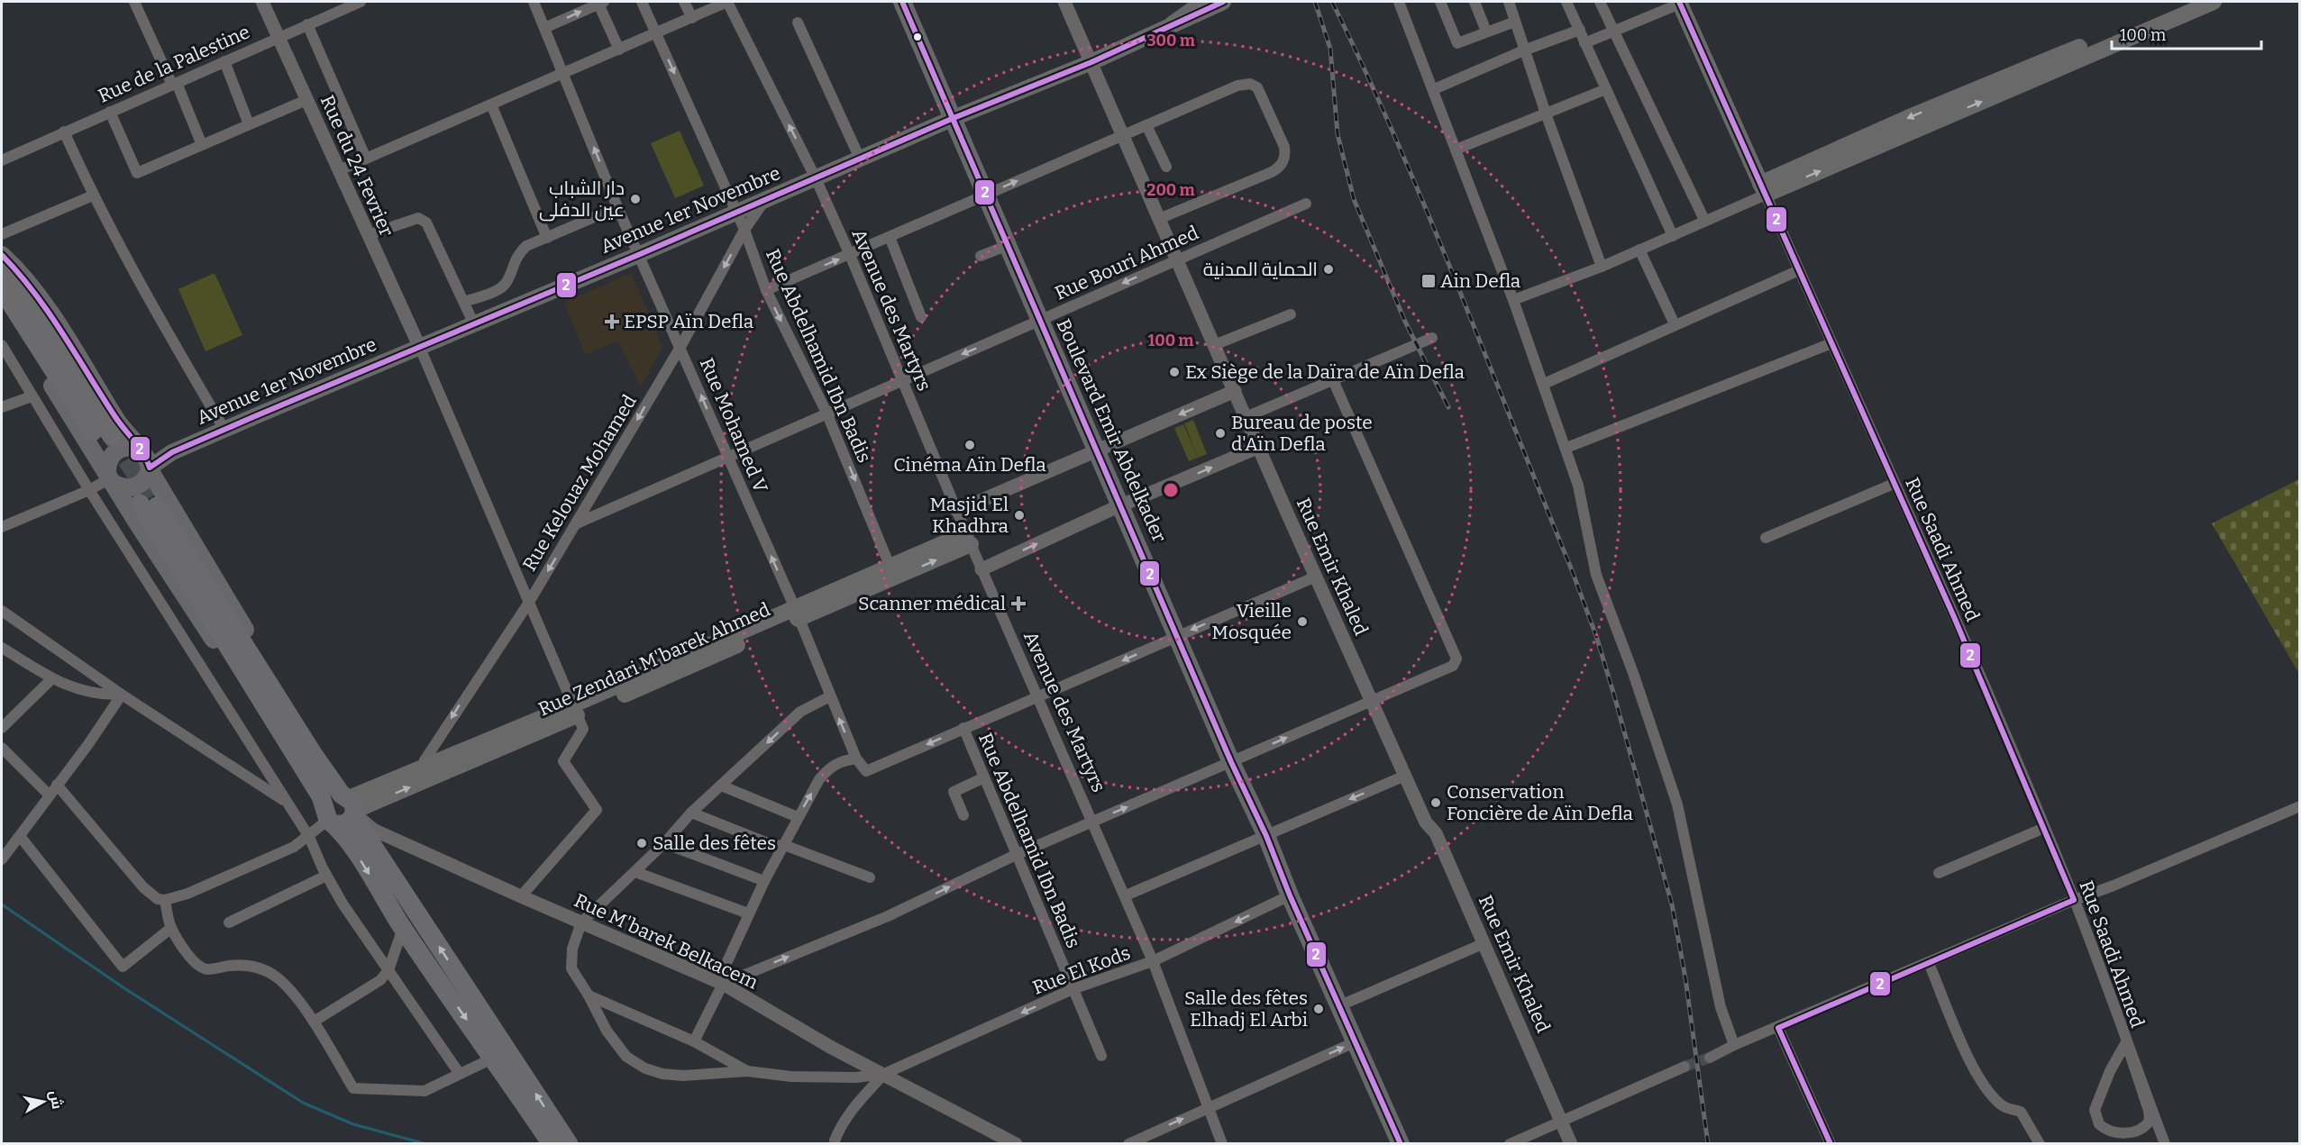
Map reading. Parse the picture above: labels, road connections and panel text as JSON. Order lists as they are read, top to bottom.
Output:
{
  "streets": {
    "main road": ["Avenue 1er Novembre", "Boulevard Emir Abdelkader"],
    "street": [
      "Rue de la Palestine",
      "Rue du 24 Fevrier",
      "Rue Bouri Ahmed",
      "Avenue des Martyrs",
      "Rue Abdelhamid Ibn Badis",
      "Rue Mohamed V",
      "Rue Kelouaz Mohamed",
      "Rue Saadi Ahmed",
      "Rue Emir Khaled",
      "Rue M'barek Belkacem",
      "Rue El Kods"
    ]
  },
  "crossings": [
    ["Rue de la Palestine", "Rue du 24 Fevrier"],
    ["Rue du 24 Fevrier", "Avenue 1er Novembre"],
    ["Avenue 1er Novembre", "Avenue des Martyrs"],
    ["Avenue 1er Novembre", "Rue Abdelhamid Ibn Badis"],
    ["Avenue 1er Novembre", "Rue Mohamed V"],
    ["Avenue 1er Novembre", "Boulevard Emir Abdelkader"],
    ["Avenue 1er Novembre", "Rue Kelouaz Mohamed"],
    ["Avenue 1er Novembre", "Rue Emir Khaled"],
    ["Rue Bouri Ahmed", "Avenue des Martyrs"],
    ["Rue Bouri Ahmed", "Rue Abdelhamid Ibn Badis"],
    ["Rue Bouri Ahmed", "Rue Mohamed V"],
    ["Rue Bouri Ahmed", "Boulevard Emir Abdelkader"],
    ["Rue Bouri Ahmed", "Rue Kelouaz Mohamed"],
    ["Rue Bouri Ahmed", "Rue Emir Khaled"],
    ["Avenue des Martyrs", "Rue El Kods"],
    ["Rue Abdelhamid Ibn Badis", "Rue Mohamed V"],
    ["Rue Abdelhamid Ibn Badis", "Rue Kelouaz Mohamed"],
    ["Rue Abdelhamid Ibn Badis", "Rue El Kods"],
    ["Rue Mohamed V", "Rue Kelouaz Mohamed"],
    ["Boulevard Emir Abdelkader", "Rue El Kods"],
    ["Rue M'barek Belkacem", "Rue El Kods"]
  ],
  "one_way": [
    "Rue Bouri Ahmed",
    "Rue Abdelhamid Ibn Badis",
    "Rue Mohamed V",
    "Rue Kelouaz Mohamed"
  ],
  "places": {
    "other": [
      "دار الشباب عين الدفلى",
      "الحماية المدنية",
      "Ex Siège de la Daïra de Aïn Defla",
      "Bureau de poste d'Aïn Defla",
      "Cinéma Aïn Defla",
      "Masjid El Khadhra",
      "Vieille Mosquée",
      "Conservation Foncière de Aïn Defla",
      "Salle des fêtes",
      "Salle des fêtes Elhadj El Arbi"
    ],
    "transit": ["Ain Defla"],
    "health": ["EPSP Aïn Defla", "Scanner médical"]
  },
  "lines": ["transit line 2"],
  "scale_bar": "100 m",
  "north": "right",
  "rings": ["300 m", "200 m", "100 m"]
}
